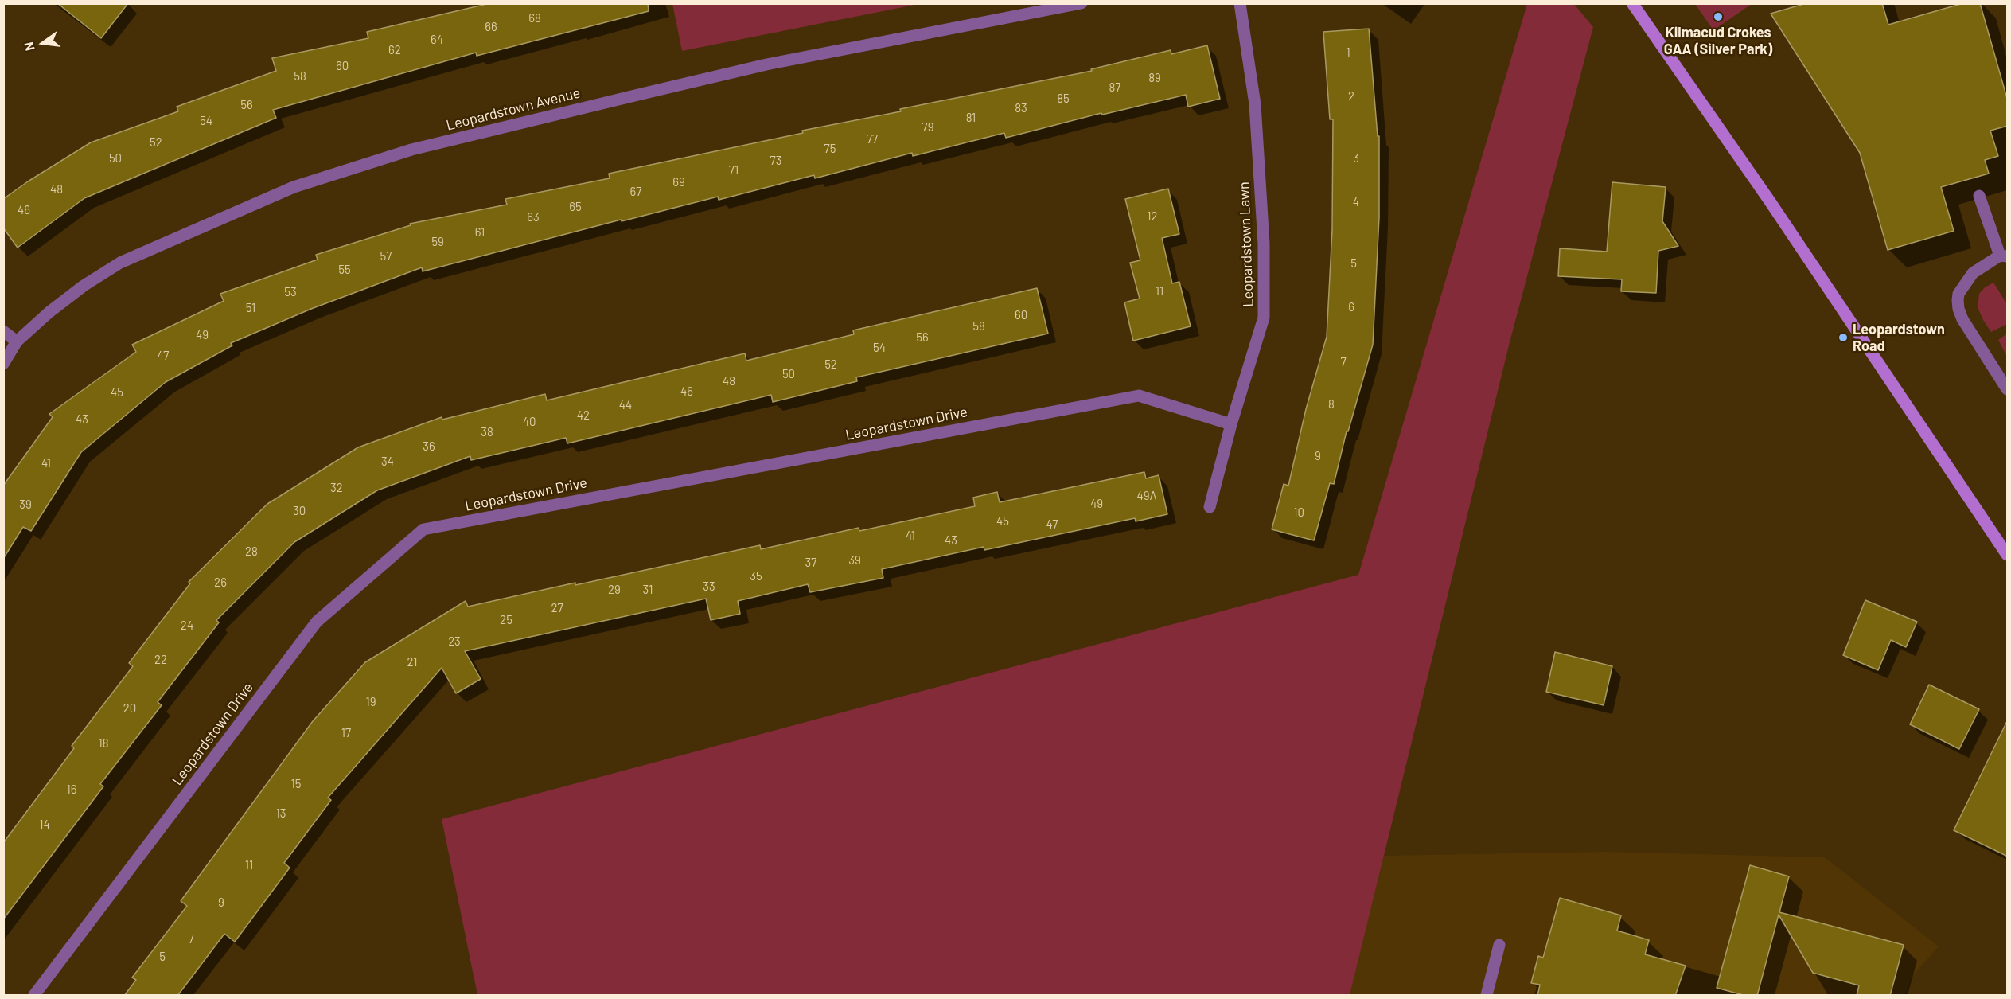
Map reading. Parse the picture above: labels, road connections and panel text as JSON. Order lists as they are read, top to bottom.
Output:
{
  "streets": {
    "street": ["Leopardstown Avenue", "Leopardstown Lawn", "Leopardstown Drive"]
  },
  "crossings": [
    ["Leopardstown Lawn", "Leopardstown Drive"]
  ],
  "places": ["Kilmacud Crokes GAA (Silver Park)", "Leopardstown Road"],
  "house_numbers": [
    "68",
    "66",
    "64",
    "62",
    "1",
    "60",
    "58",
    "89",
    "87",
    "2",
    "85",
    "56",
    "83",
    "81",
    "54",
    "79",
    "77",
    "52",
    "75",
    "50",
    "3",
    "73",
    "71",
    "69",
    "48",
    "67",
    "4",
    "65",
    "46",
    "12",
    "63",
    "61",
    "59",
    "57",
    "5",
    "55",
    "11",
    "53",
    "6",
    "51",
    "60",
    "58",
    "49",
    "56",
    "54",
    "47",
    "7",
    "52",
    "50",
    "48",
    "46",
    "45",
    "8",
    "44",
    "42",
    "43",
    "40",
    "38",
    "36",
    "9",
    "34",
    "41",
    "32",
    "49A",
    "49",
    "39",
    "30",
    "10",
    "45",
    "47",
    "41",
    "43",
    "28",
    "39",
    "37",
    "35",
    "26",
    "33",
    "29",
    "31",
    "27",
    "25",
    "24",
    "23",
    "22",
    "21",
    "19",
    "20",
    "17",
    "18",
    "15",
    "16",
    "13",
    "14",
    "11",
    "9",
    "7",
    "5"
  ],
  "north": "left"
}
